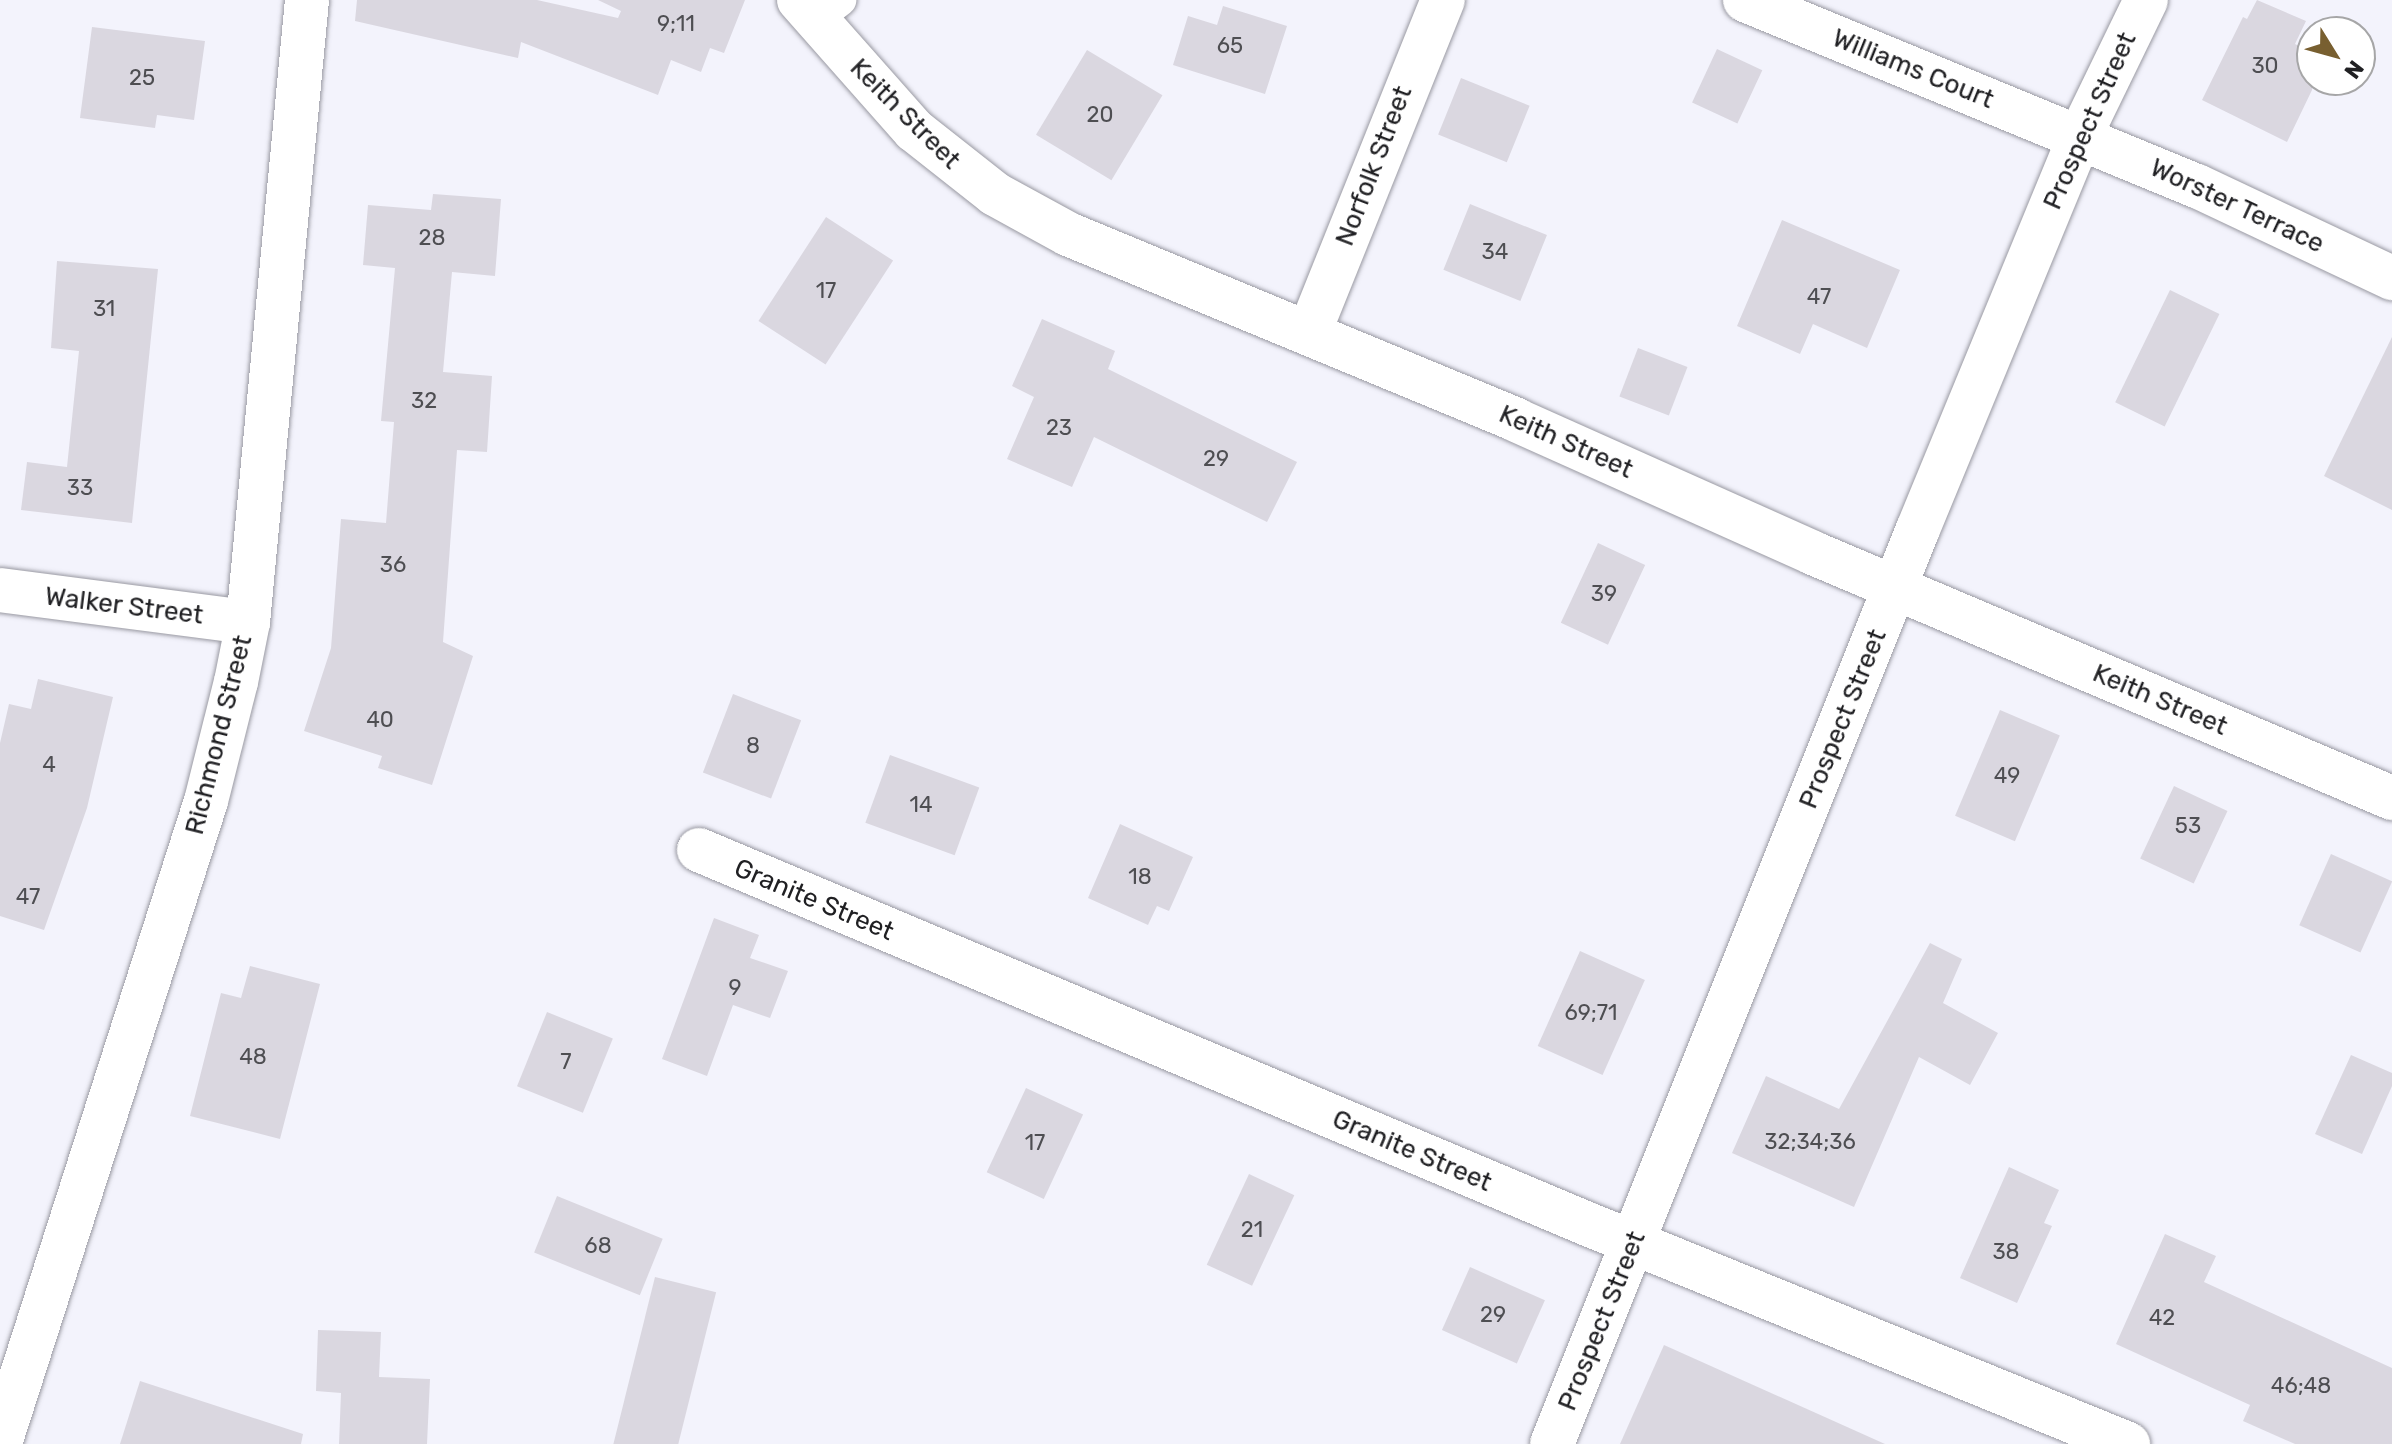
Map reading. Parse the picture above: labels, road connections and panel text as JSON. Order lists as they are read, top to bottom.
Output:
{
  "streets": {
    "street": [
      "Williams Court",
      "Keith Street",
      "Prospect Street",
      "Norfolk Street",
      "Worster Terrace",
      "Walker Street",
      "Richmond Street",
      "Granite Street"
    ]
  },
  "crossings": [
    ["Williams Court", "Prospect Street"],
    ["Williams Court", "Worster Terrace"],
    ["Keith Street", "Prospect Street"],
    ["Keith Street", "Norfolk Street"],
    ["Prospect Street", "Worster Terrace"],
    ["Prospect Street", "Granite Street"],
    ["Walker Street", "Richmond Street"]
  ],
  "house_numbers": [
    "9;11",
    "65",
    "30",
    "25",
    "20",
    "28",
    "34",
    "17",
    "47",
    "31",
    "32",
    "23",
    "29",
    "33",
    "36",
    "39",
    "40",
    "8",
    "4",
    "49",
    "14",
    "53",
    "18",
    "47",
    "9",
    "69;71",
    "48",
    "7",
    "32;34;36",
    "17",
    "21",
    "68",
    "38",
    "29",
    "42",
    "46;48"
  ],
  "north": "bottom right"
}
